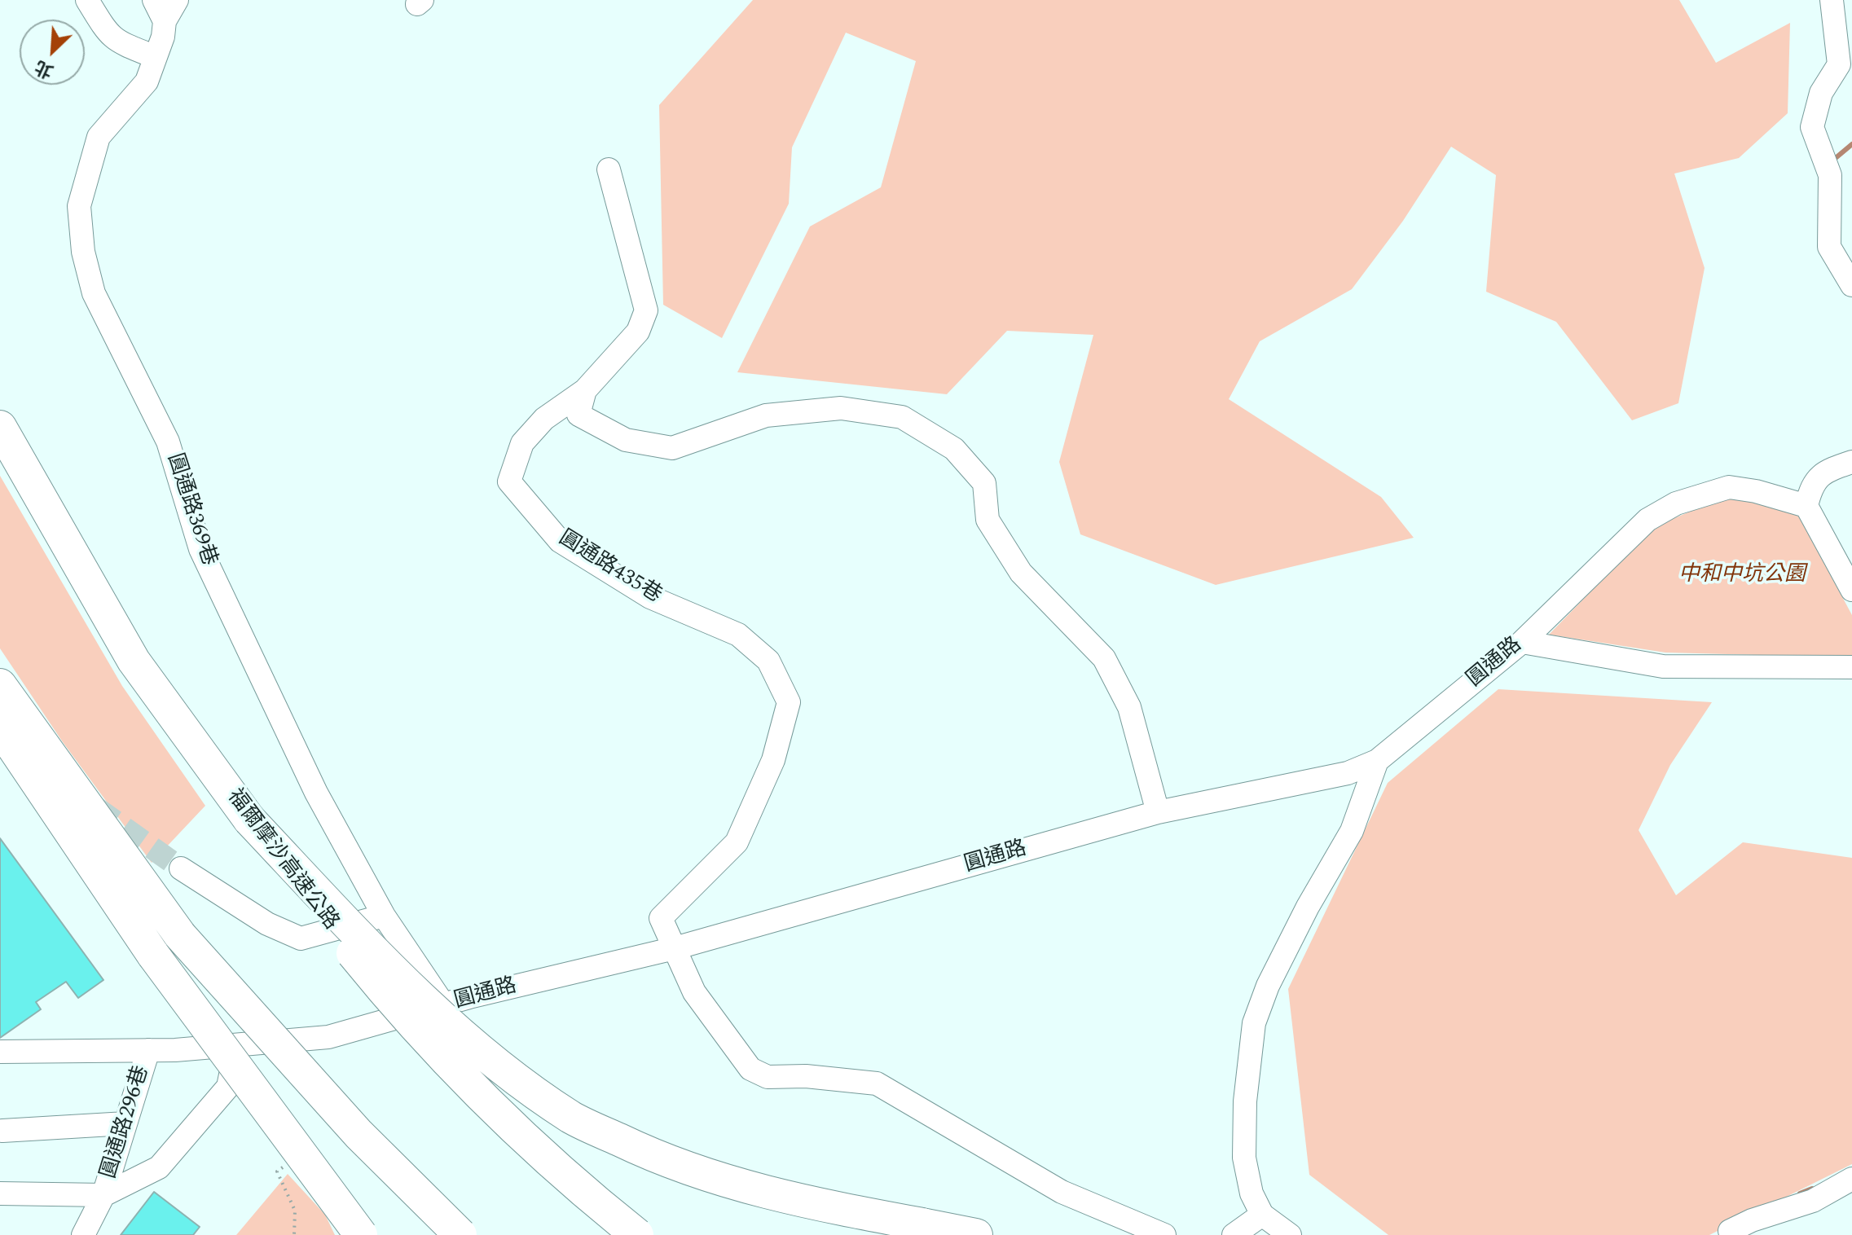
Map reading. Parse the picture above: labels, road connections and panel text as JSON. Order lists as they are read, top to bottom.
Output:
{
  "streets": {
    "highway": ["福爾摩沙高速公路"],
    "street": [
      "圓通路369巷",
      "圓通路435巷",
      "圓通路",
      "圓通路296巷"
    ]
  },
  "crossings": [
    ["圓通路369巷", "圓通路"],
    ["圓通路435巷", "圓通路"],
    ["圓通路", "圓通路296巷"]
  ],
  "parks": ["中和中坑公園"],
  "north": "bottom left"
}
